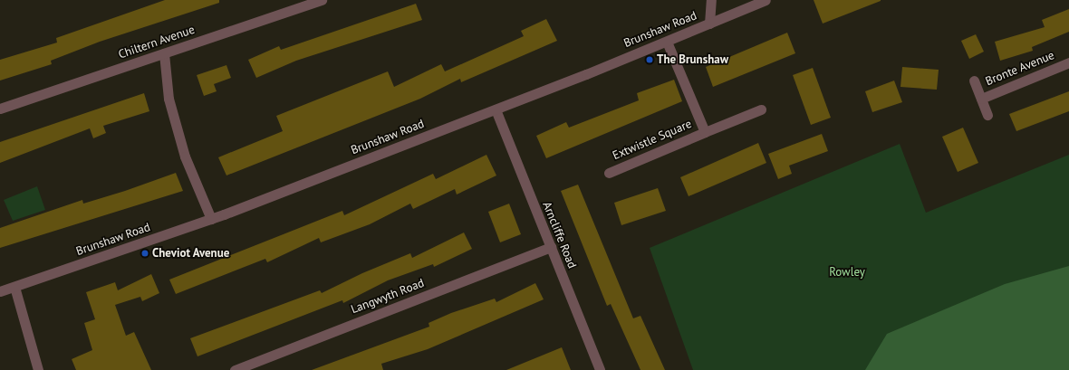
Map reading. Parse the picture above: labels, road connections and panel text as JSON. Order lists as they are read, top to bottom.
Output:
{
  "streets": {
    "street": [
      "Brunshaw Road",
      "Chiltern Avenue",
      "Bronte Avenue",
      "Extwistle Square",
      "Arncliffe Road",
      "Langwyth Road"
    ]
  },
  "crossings": [
    ["Brunshaw Road", "Extwistle Square"],
    ["Brunshaw Road", "Arncliffe Road"],
    ["Arncliffe Road", "Langwyth Road"]
  ],
  "parks": ["Rowley"],
  "places": ["The Brunshaw", "Cheviot Avenue"]
}
